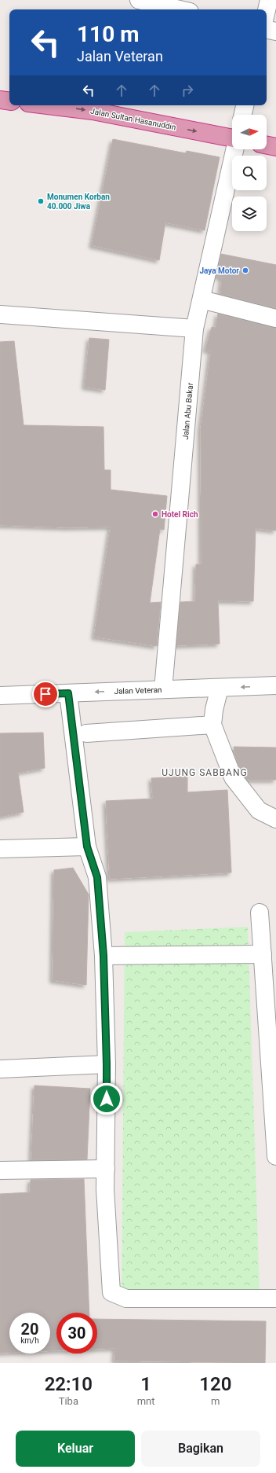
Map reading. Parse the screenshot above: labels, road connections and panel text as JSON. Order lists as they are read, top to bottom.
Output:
{
  "streets": {
    "highway": ["Jalan Sultan Hasanuddin"],
    "street": ["Jalan Abu Bakar", "Jalan Veteran"]
  },
  "crossings": [
    ["Jalan Abu Bakar", "Jalan Veteran"]
  ],
  "one_way": ["Jalan Sultan Hasanuddin"],
  "districts": ["UJUNG SABBANG"],
  "places": ["Monumen Korban 40.000 Jiwa", "Jaya Motor", "Hotel Rich"],
  "north": "right",
  "page": {
    "turn": ["110 m", "Jalan Veteran"],
    "speed": "20 km/h",
    "limit": "30",
    "eta": [
      "22:10",
      "Tiba",
      "1",
      "mnt",
      "120",
      "m"
    ],
    "buttons": ["Keluar", "Bagikan"]
  }
}
